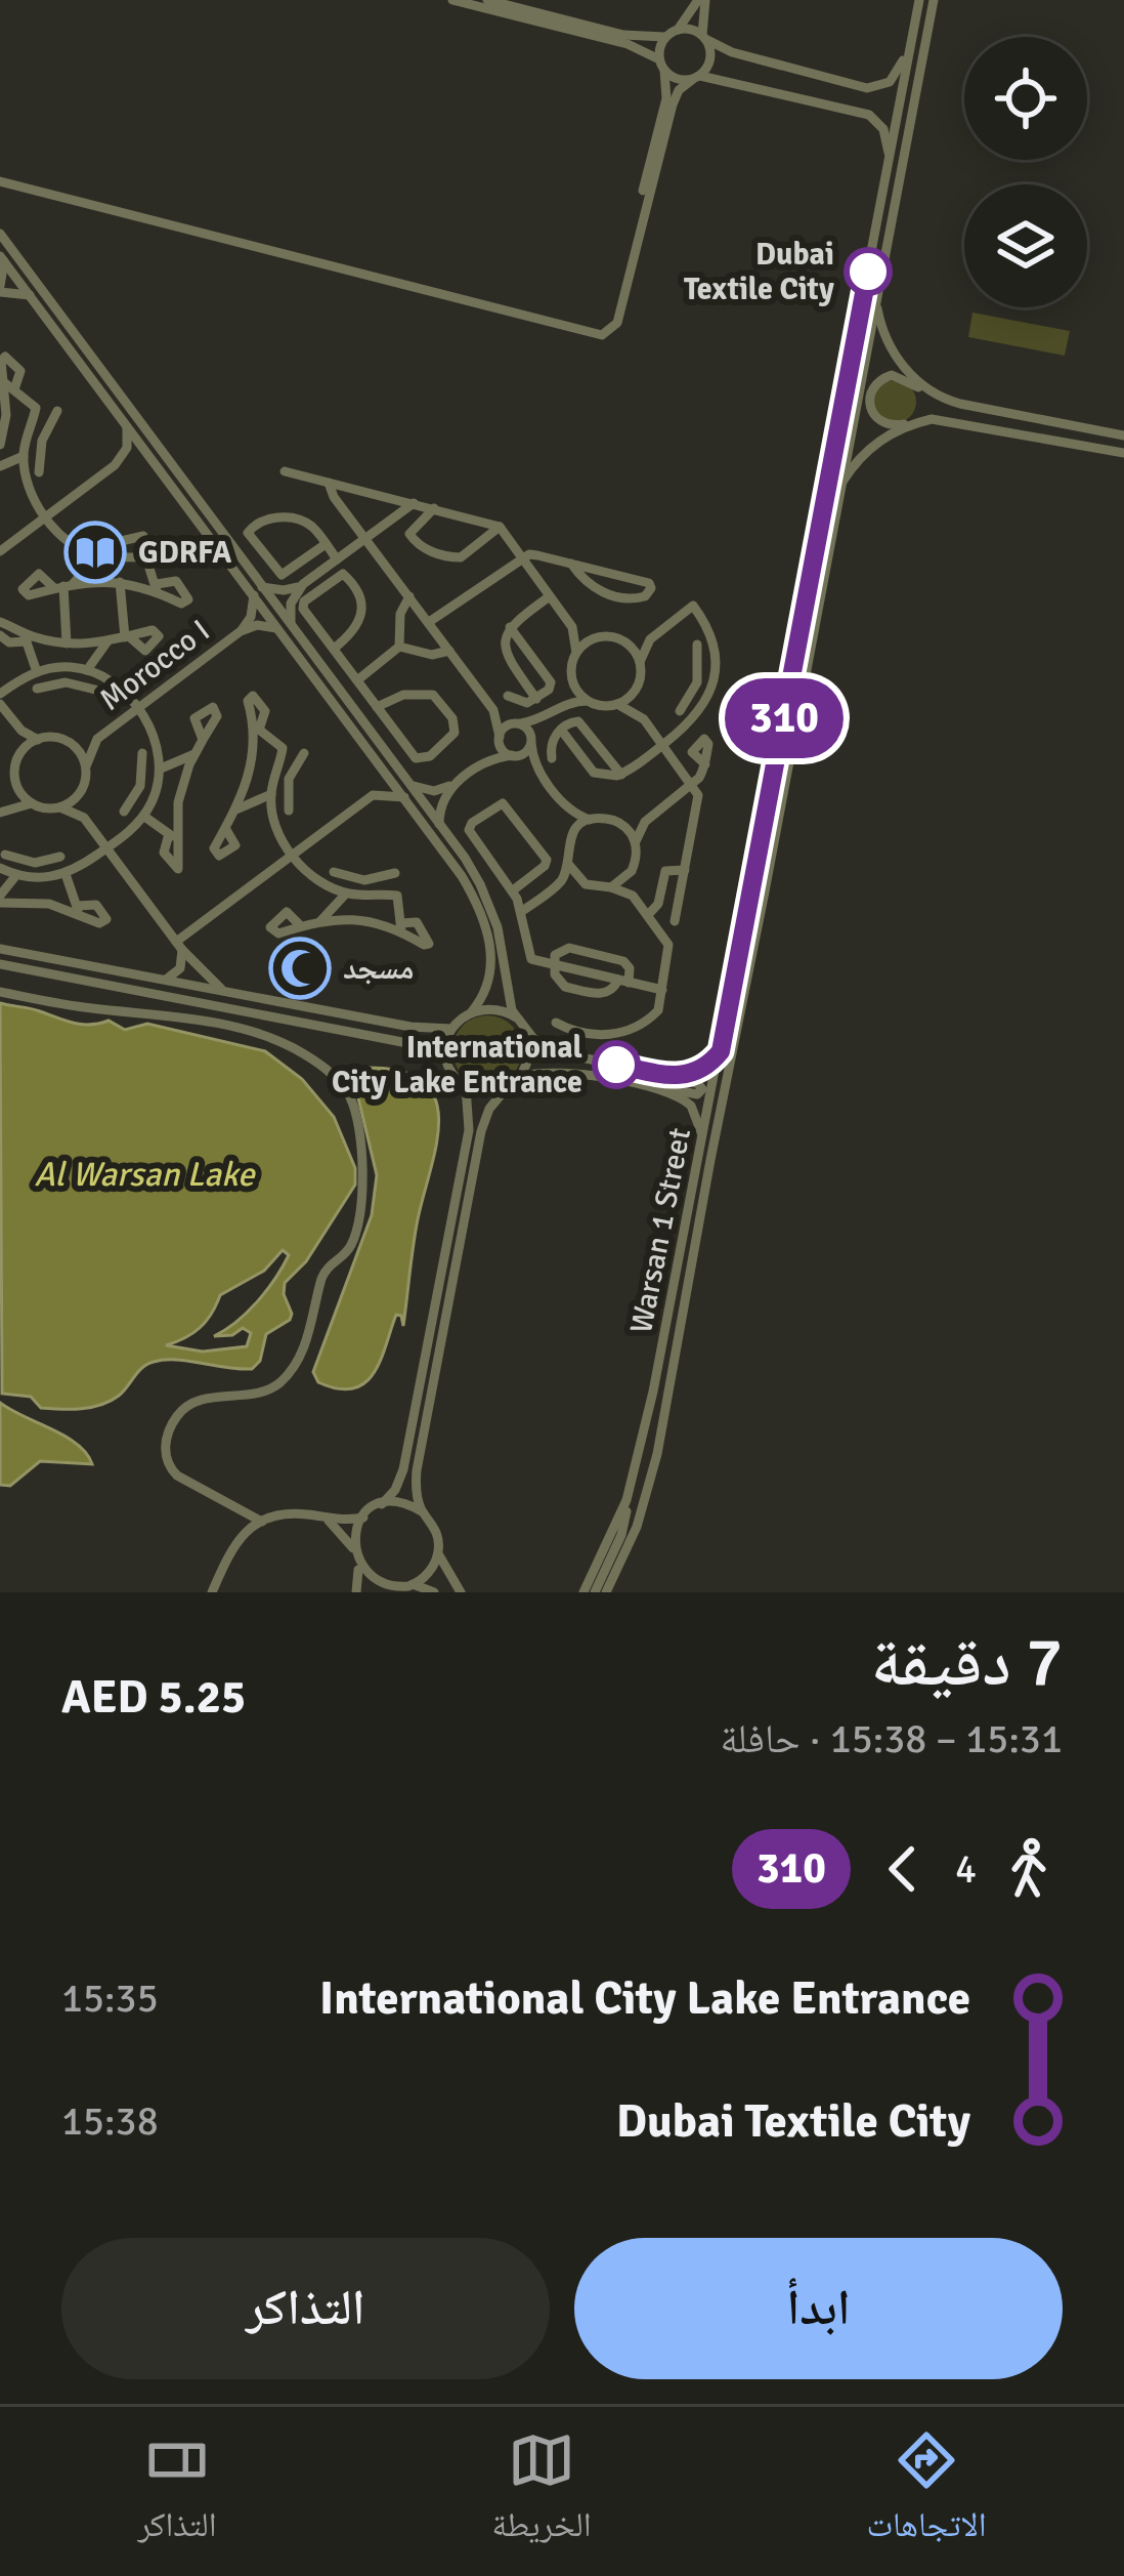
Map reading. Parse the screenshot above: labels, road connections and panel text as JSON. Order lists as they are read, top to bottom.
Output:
{
  "streets": {
    "street": ["Morocco I", "Warsan 1 Street"]
  },
  "water": ["Al Warsan Lake"],
  "places": {
    "other": ["Dubai Textile City", "International City Lake Entrance"],
    "library": ["GDRFA"],
    "mosque": ["مسجد"]
  },
  "lines": ["bus line 310"],
  "page": {
    "on_map": "310",
    "heading": ["7 دقيقة", "15:31 – 15:38 · حافلة", "AED 5.25"],
    "legs": ["4", "310"],
    "list": [
      {
        "name": "International City Lake Entrance",
        "value": "15:35"
      },
      {
        "name": "Dubai Textile City",
        "value": "15:38"
      }
    ],
    "buttons": ["ابدأ", "التذاكر"],
    "tabs": ["الاتجاهات", "الخريطة", "التذاكر"]
  }
}
